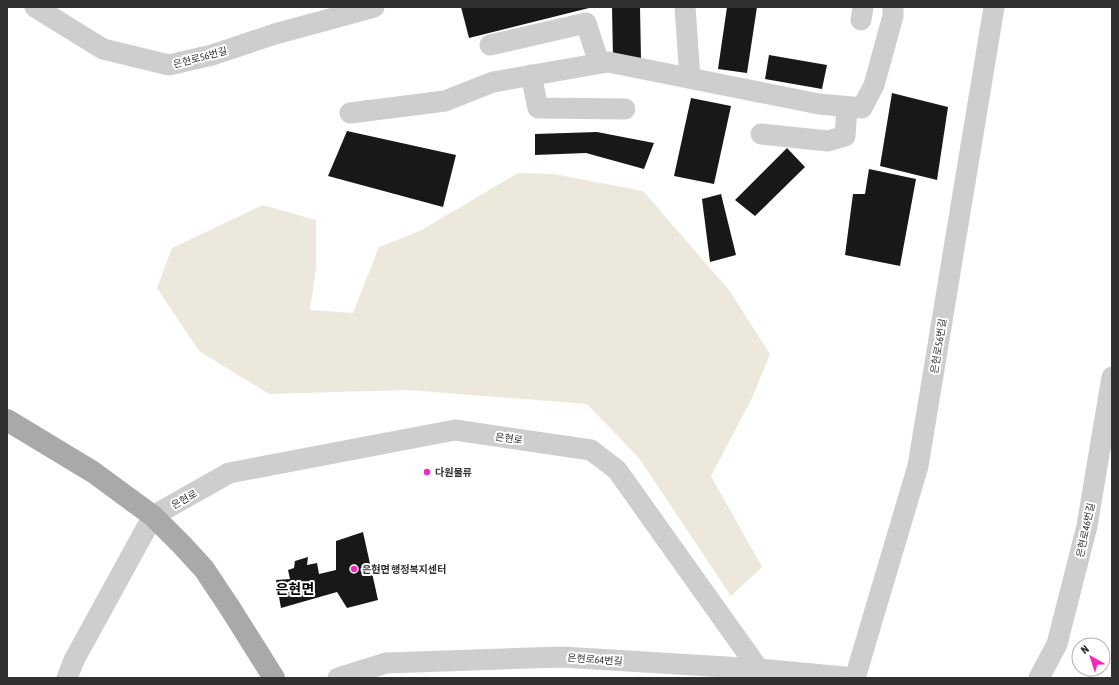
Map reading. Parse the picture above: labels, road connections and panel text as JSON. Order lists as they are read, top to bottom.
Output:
{
  "streets": {
    "street": [
      "은현로56번길",
      "은현로",
      "은현로46번길",
      "은현로64번길"
    ]
  },
  "crossings": [
    ["은현로56번길", "은현로64번길"],
    ["은현로", "은현로64번길"]
  ],
  "districts": ["은현면"],
  "places": ["다원물류", "은현면 행정복지센터"],
  "north": "top left"
}
